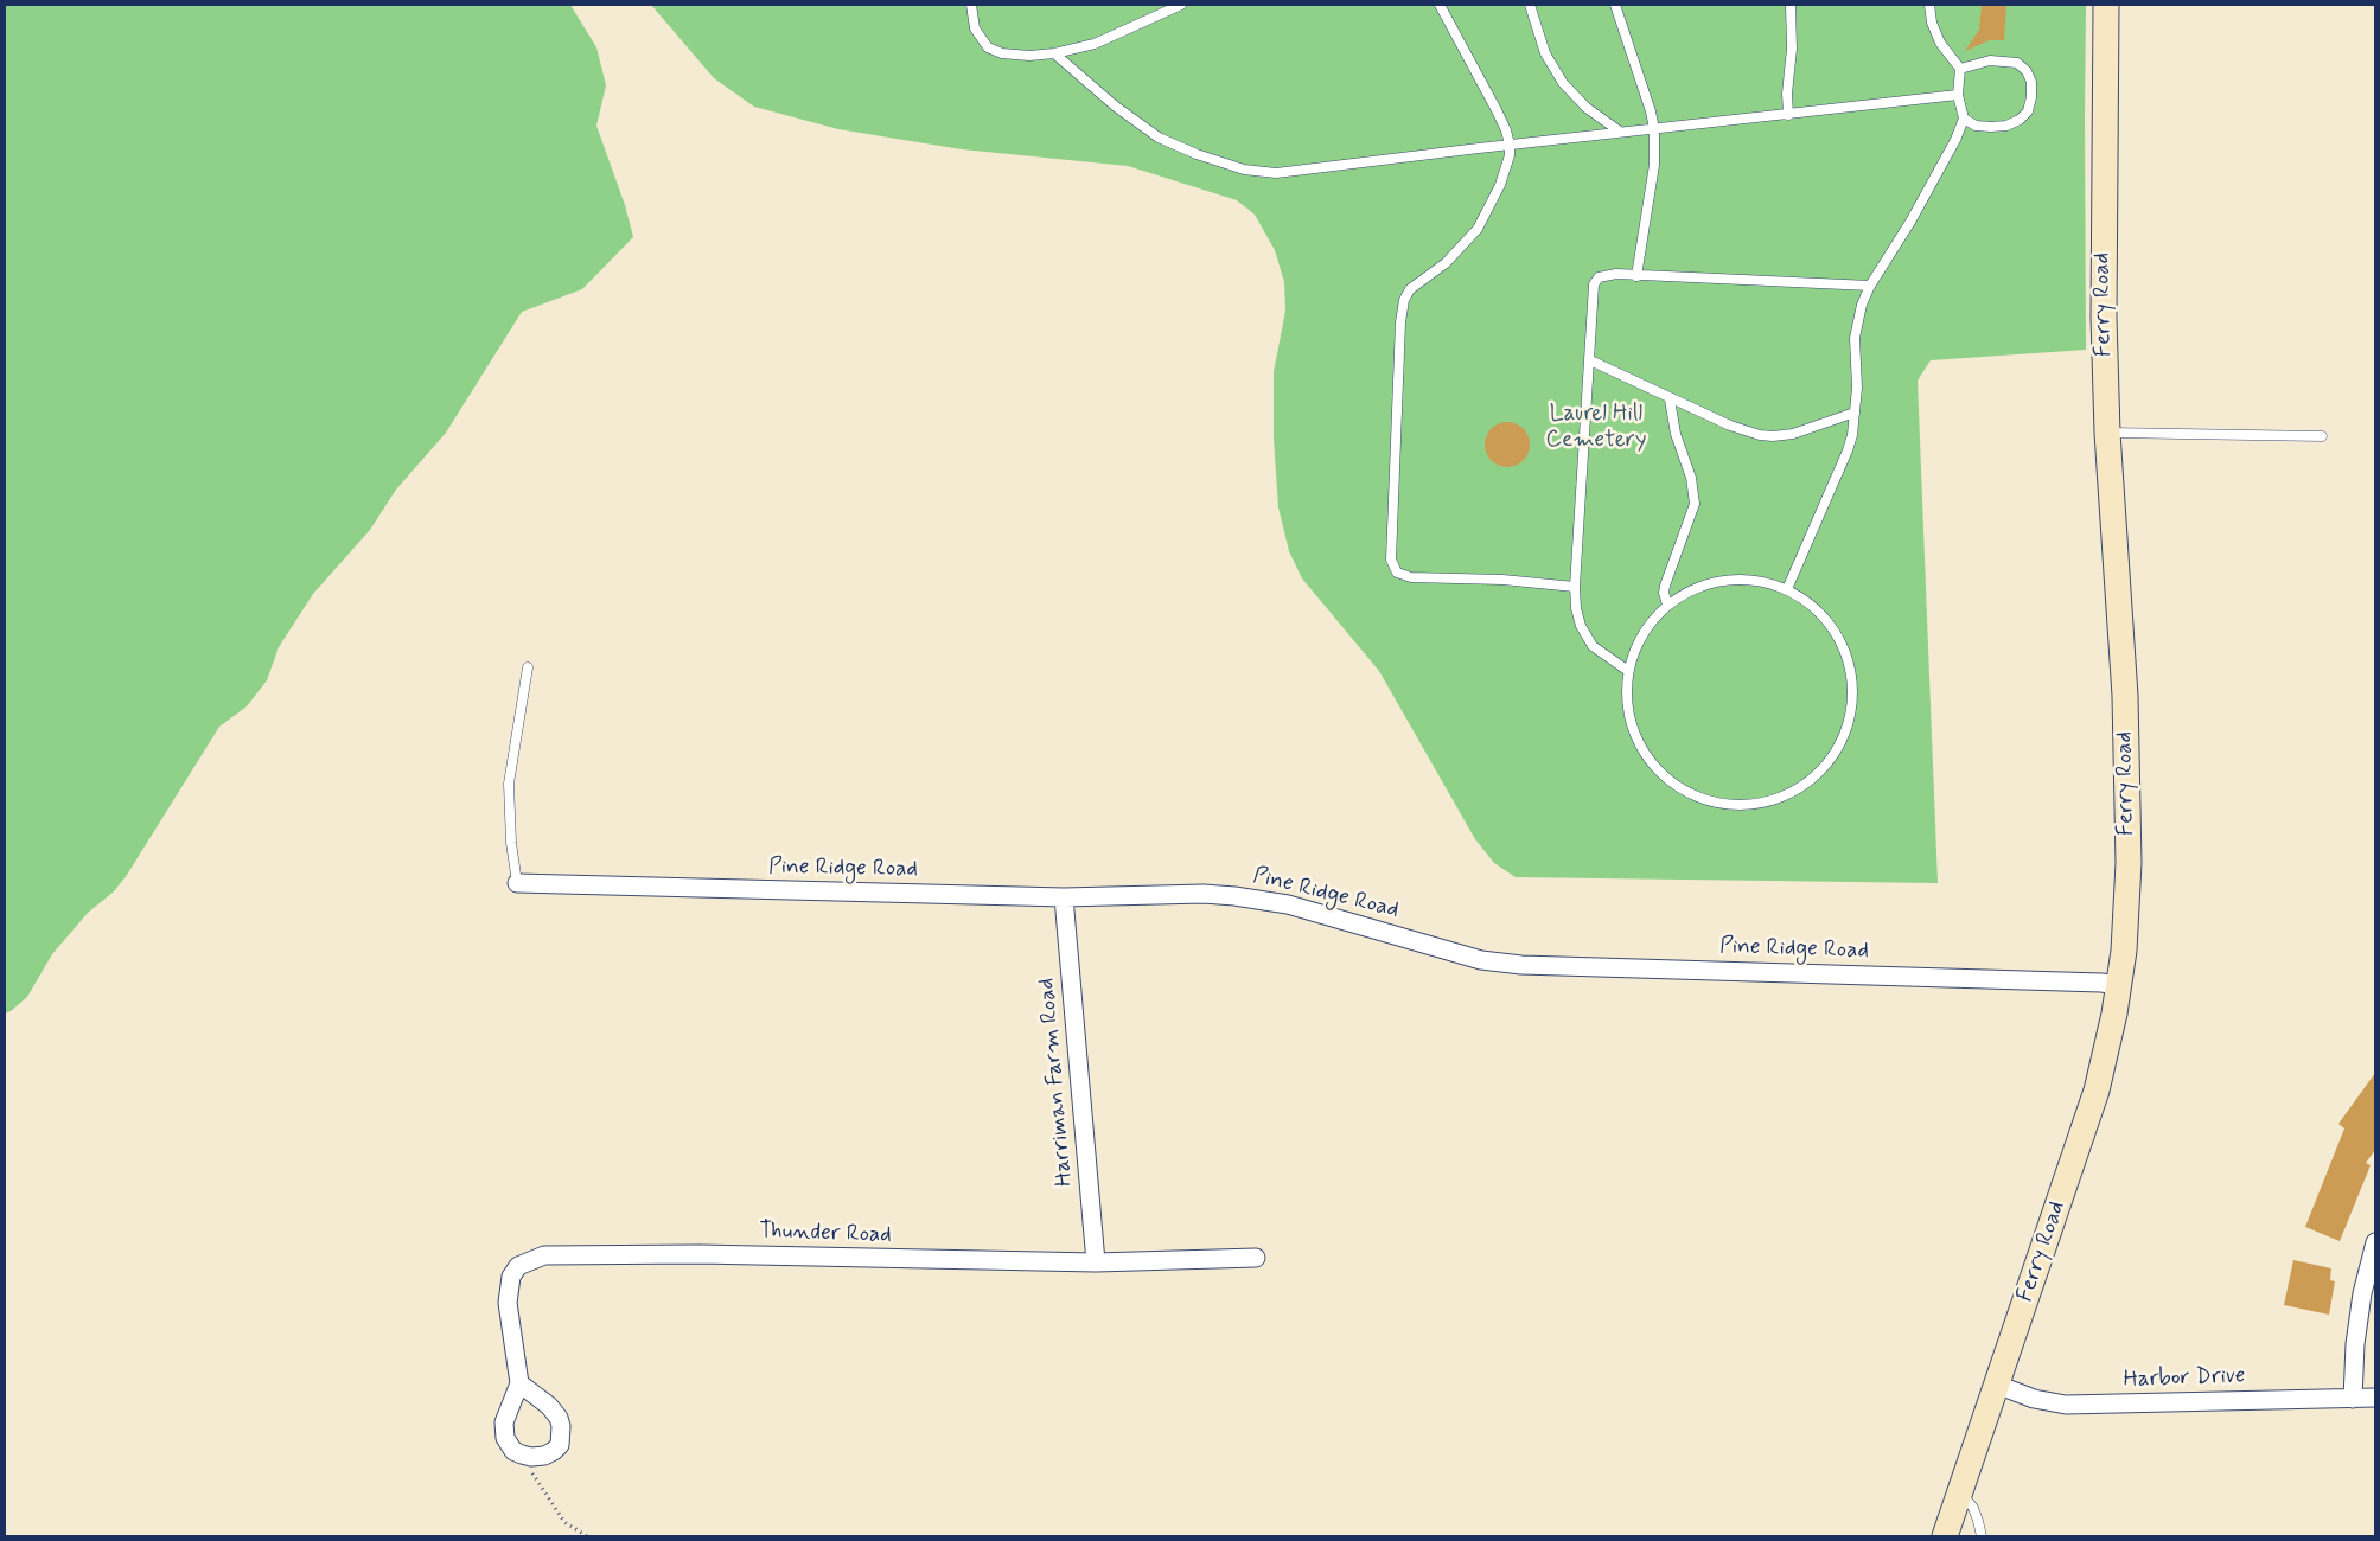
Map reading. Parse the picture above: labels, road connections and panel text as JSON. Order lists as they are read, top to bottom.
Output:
{
  "streets": {
    "main road": ["Ferry Road"],
    "street": [
      "Pine Ridge Road",
      "Harriman Farm Road",
      "Thunder Road",
      "Harbor Drive"
    ]
  },
  "crossings": [
    ["Ferry Road", "Pine Ridge Road"],
    ["Ferry Road", "Harbor Drive"],
    ["Pine Ridge Road", "Harriman Farm Road"],
    ["Harriman Farm Road", "Thunder Road"]
  ],
  "parks": ["Laurel Hill Cemetery"]
}
